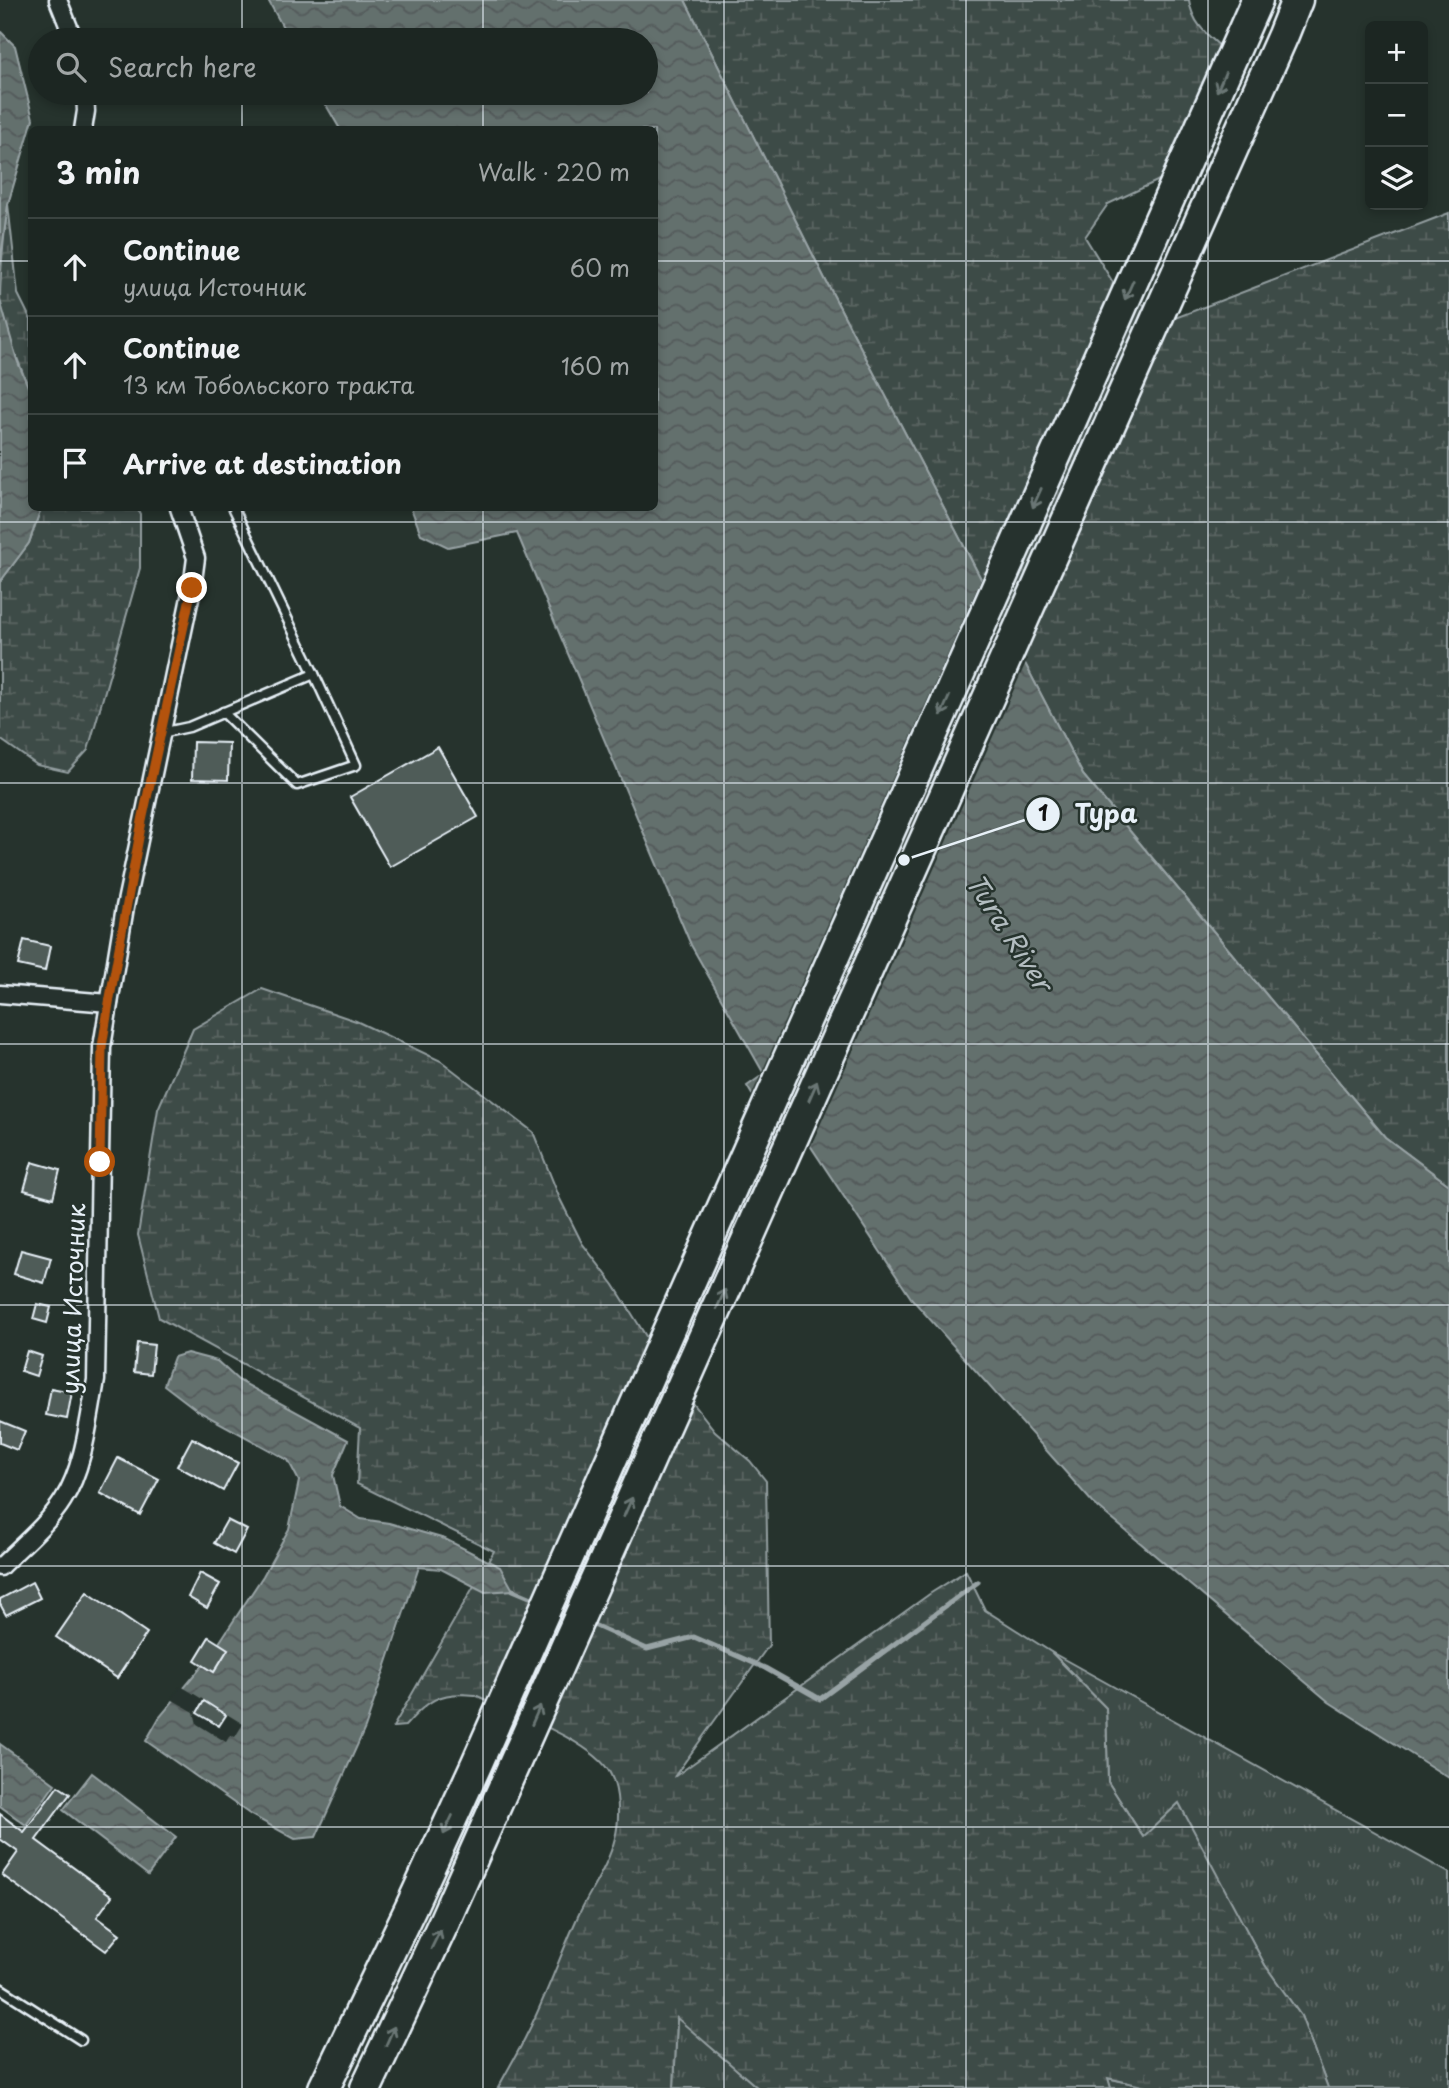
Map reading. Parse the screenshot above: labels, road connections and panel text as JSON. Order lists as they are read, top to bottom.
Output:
{
  "streets": {
    "street": ["улица Источник"]
  },
  "water": ["Tura River"],
  "places": ["Тура"],
  "page": {
    "map_buttons": ["+", "−"],
    "search": "Search here",
    "heading": ["3 min", "Walk · 220 m"],
    "list": [
      ["Continue", "улица Источник", "60 m"],
      ["Continue", "13 км Тобольского тракта", "160 m"],
      "Arrive at destination"
    ]
  }
}
